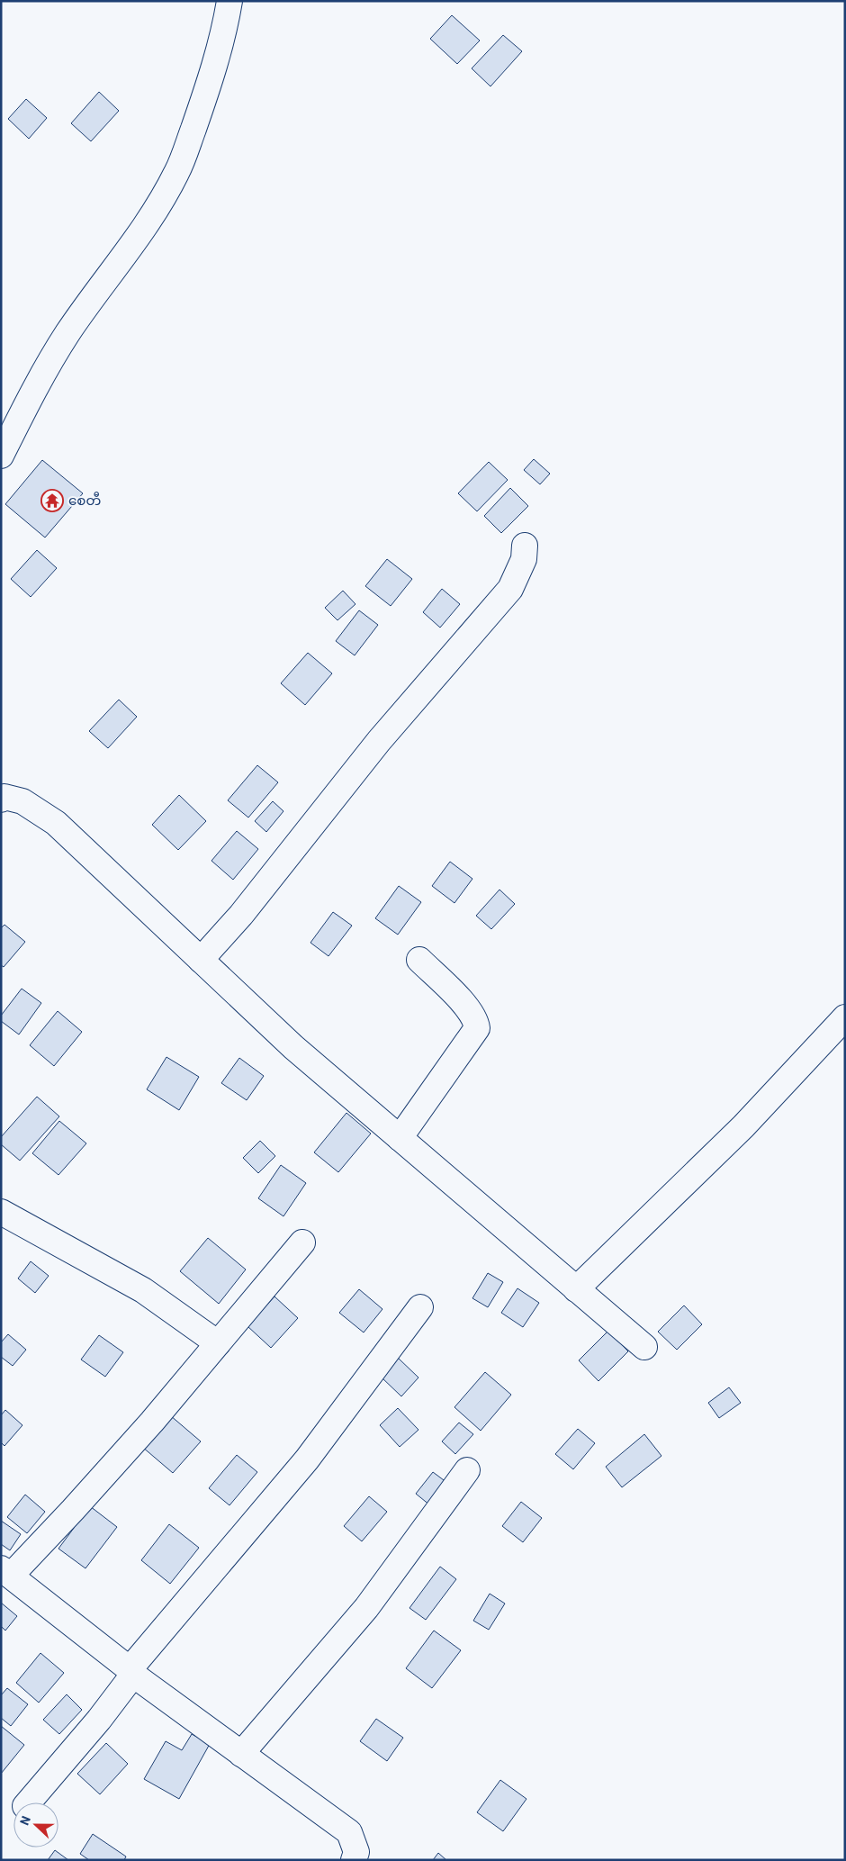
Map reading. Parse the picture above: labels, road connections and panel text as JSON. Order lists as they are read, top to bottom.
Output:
{
  "places": {
    "temple": ["စေတီ"]
  },
  "north": "left"
}
